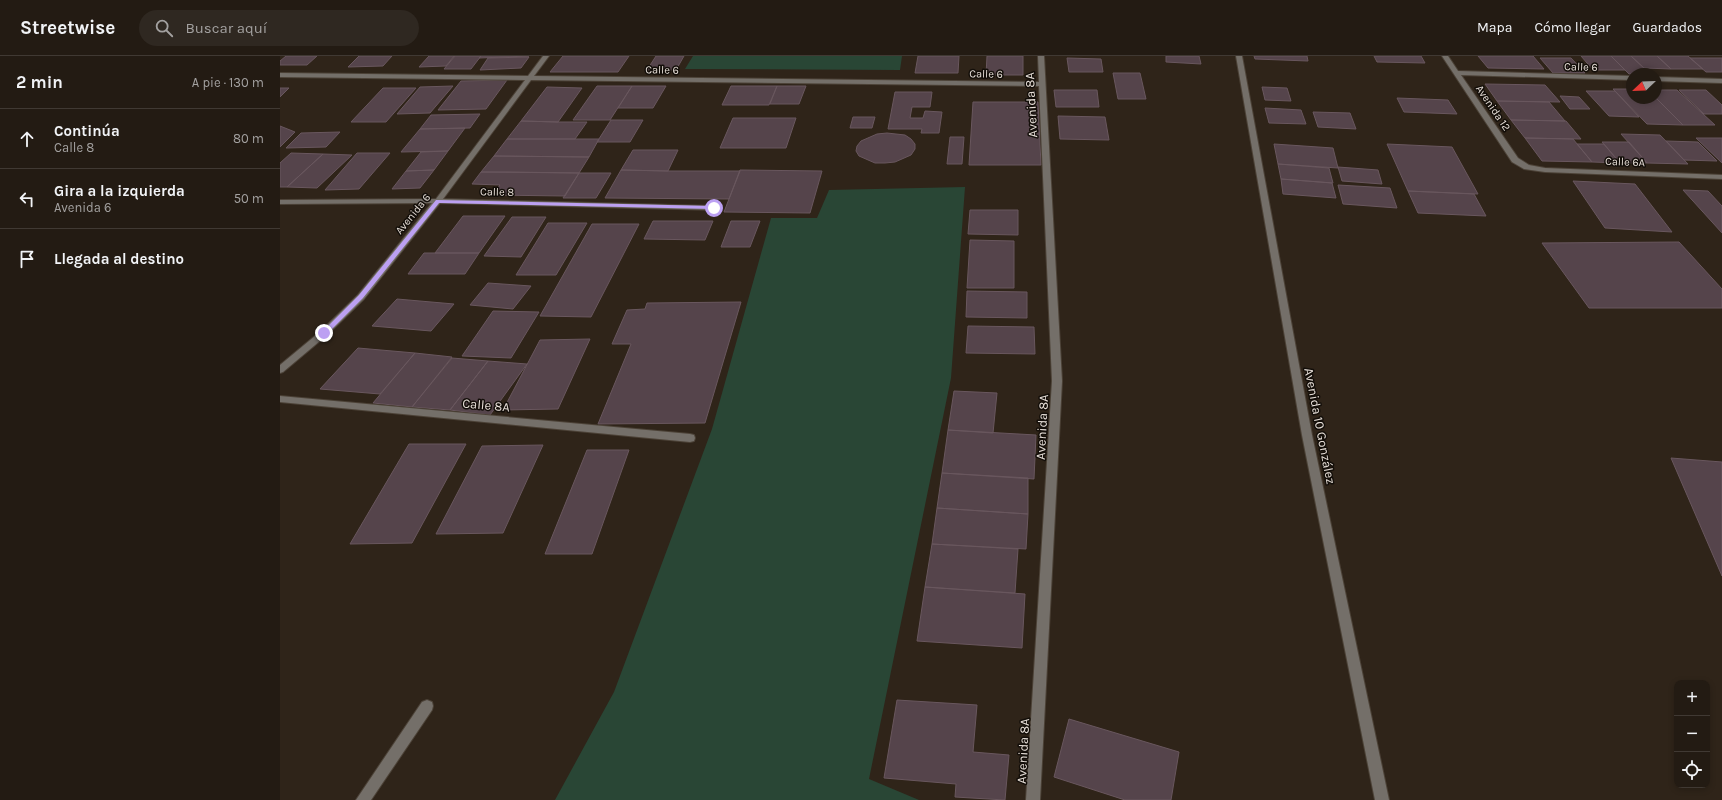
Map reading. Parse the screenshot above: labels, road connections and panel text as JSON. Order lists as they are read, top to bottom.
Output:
{
  "streets": {
    "street": [
      "Calle 6",
      "Avenida 8A",
      "Avenida 12",
      "Calle 6A",
      "Calle 8",
      "Avenida 6",
      "Calle 8A",
      "Avenida 10 González"
    ]
  },
  "crossings": [
    ["Calle 6", "Avenida 8A"],
    ["Calle 6", "Avenida 12"],
    ["Calle 6", "Avenida 6"],
    ["Avenida 12", "Calle 6A"],
    ["Calle 8", "Avenida 6"]
  ],
  "north": "bottom left",
  "page": {
    "header": "Streetwise",
    "search": "Buscar aquí",
    "nav": ["Mapa", "Cómo llegar", "Guardados"],
    "heading": ["2 min", "A pie · 130 m"],
    "list": [
      ["Continúa", "Calle 8", "80 m"],
      ["Gira a la izquierda", "Avenida 6", "50 m"],
      "Llegada al destino"
    ],
    "map_buttons": ["+", "−"]
  }
}
